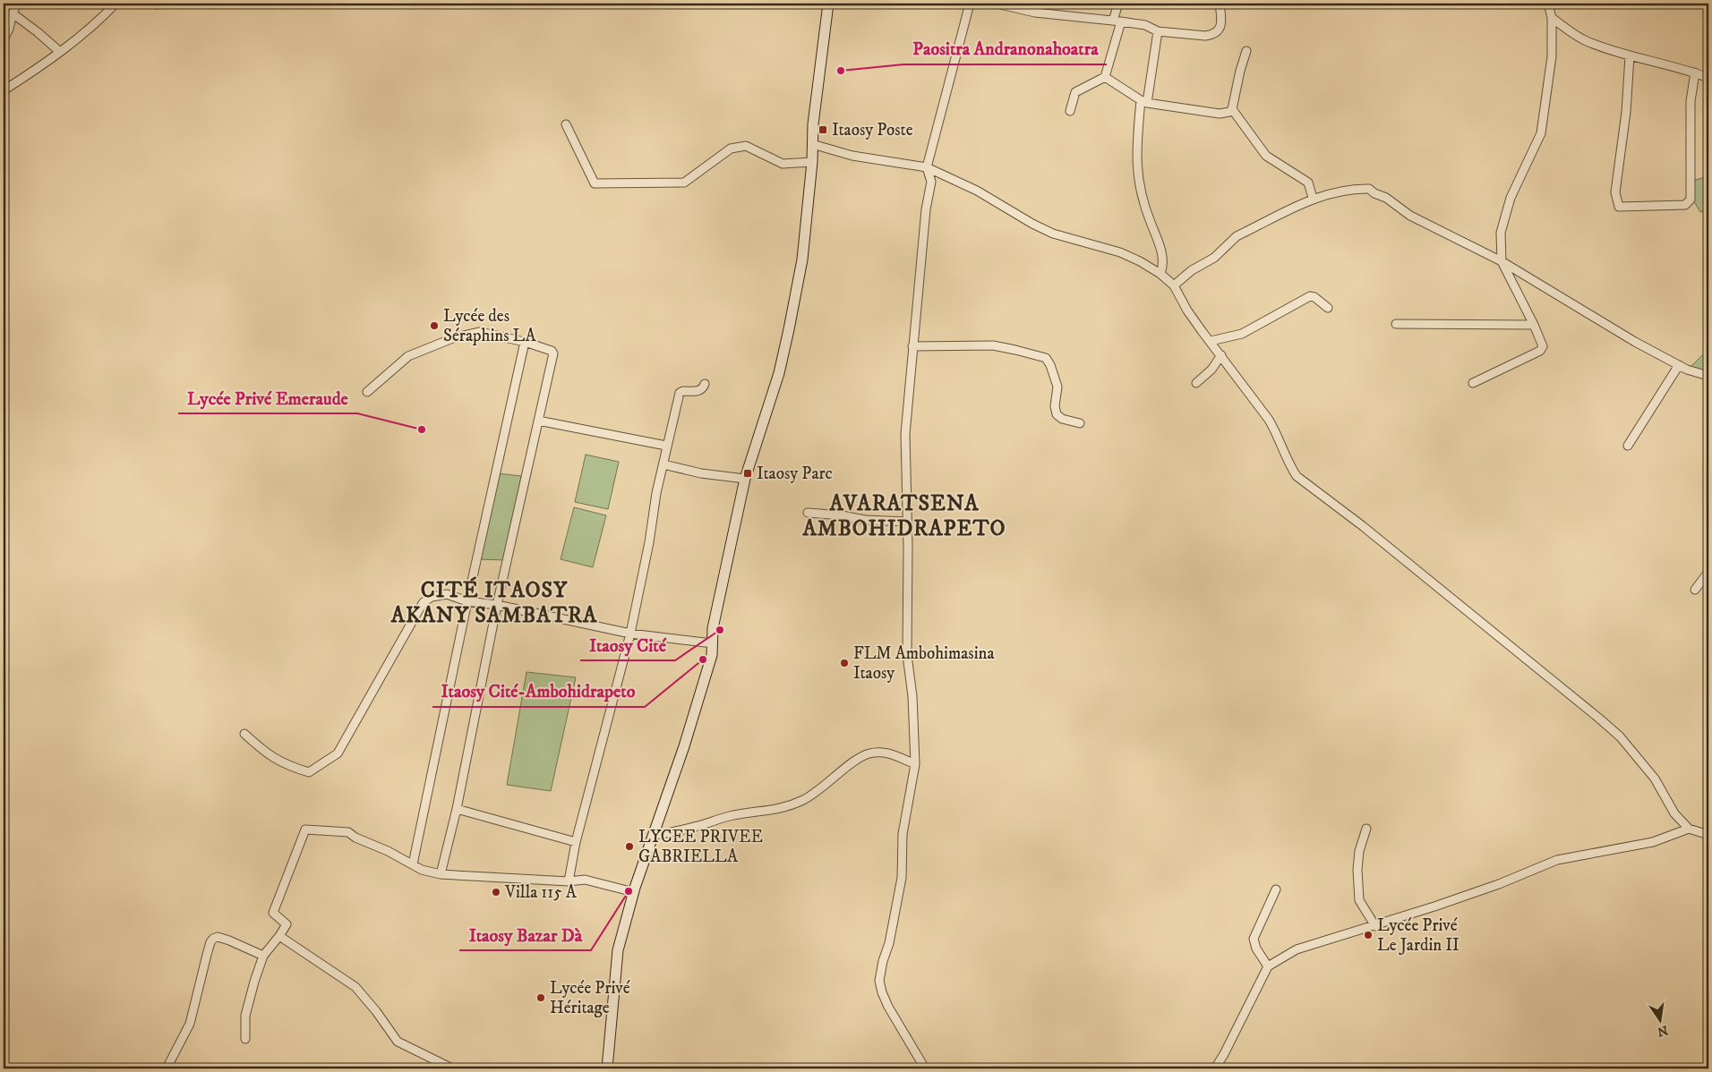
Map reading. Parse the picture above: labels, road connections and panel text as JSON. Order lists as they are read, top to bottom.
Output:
{
  "districts": ["AVARATSENA AMBOHIDRAPETO", "CITÉ ITAOSY AKANY SAMBATRA"],
  "places": {
    "other": [
      "Paositra Andranonahoatra",
      "Lycée des Séraphins LA",
      "Lycée Privé Emeraude",
      "Itaosy Cité",
      "Itaosy Cité-Ambohidrapeto",
      "FLM Ambohimasina Itaosy",
      "LYCEE PRIVEE GABRIELLA",
      "Itaosy Bazar Dà",
      "Villa 115 A",
      "Lycée Privé Le Jardin II",
      "Lycée Privé Héritage"
    ],
    "transit": ["Itaosy Poste", "Itaosy Parc"]
  },
  "north": "bottom"
}
